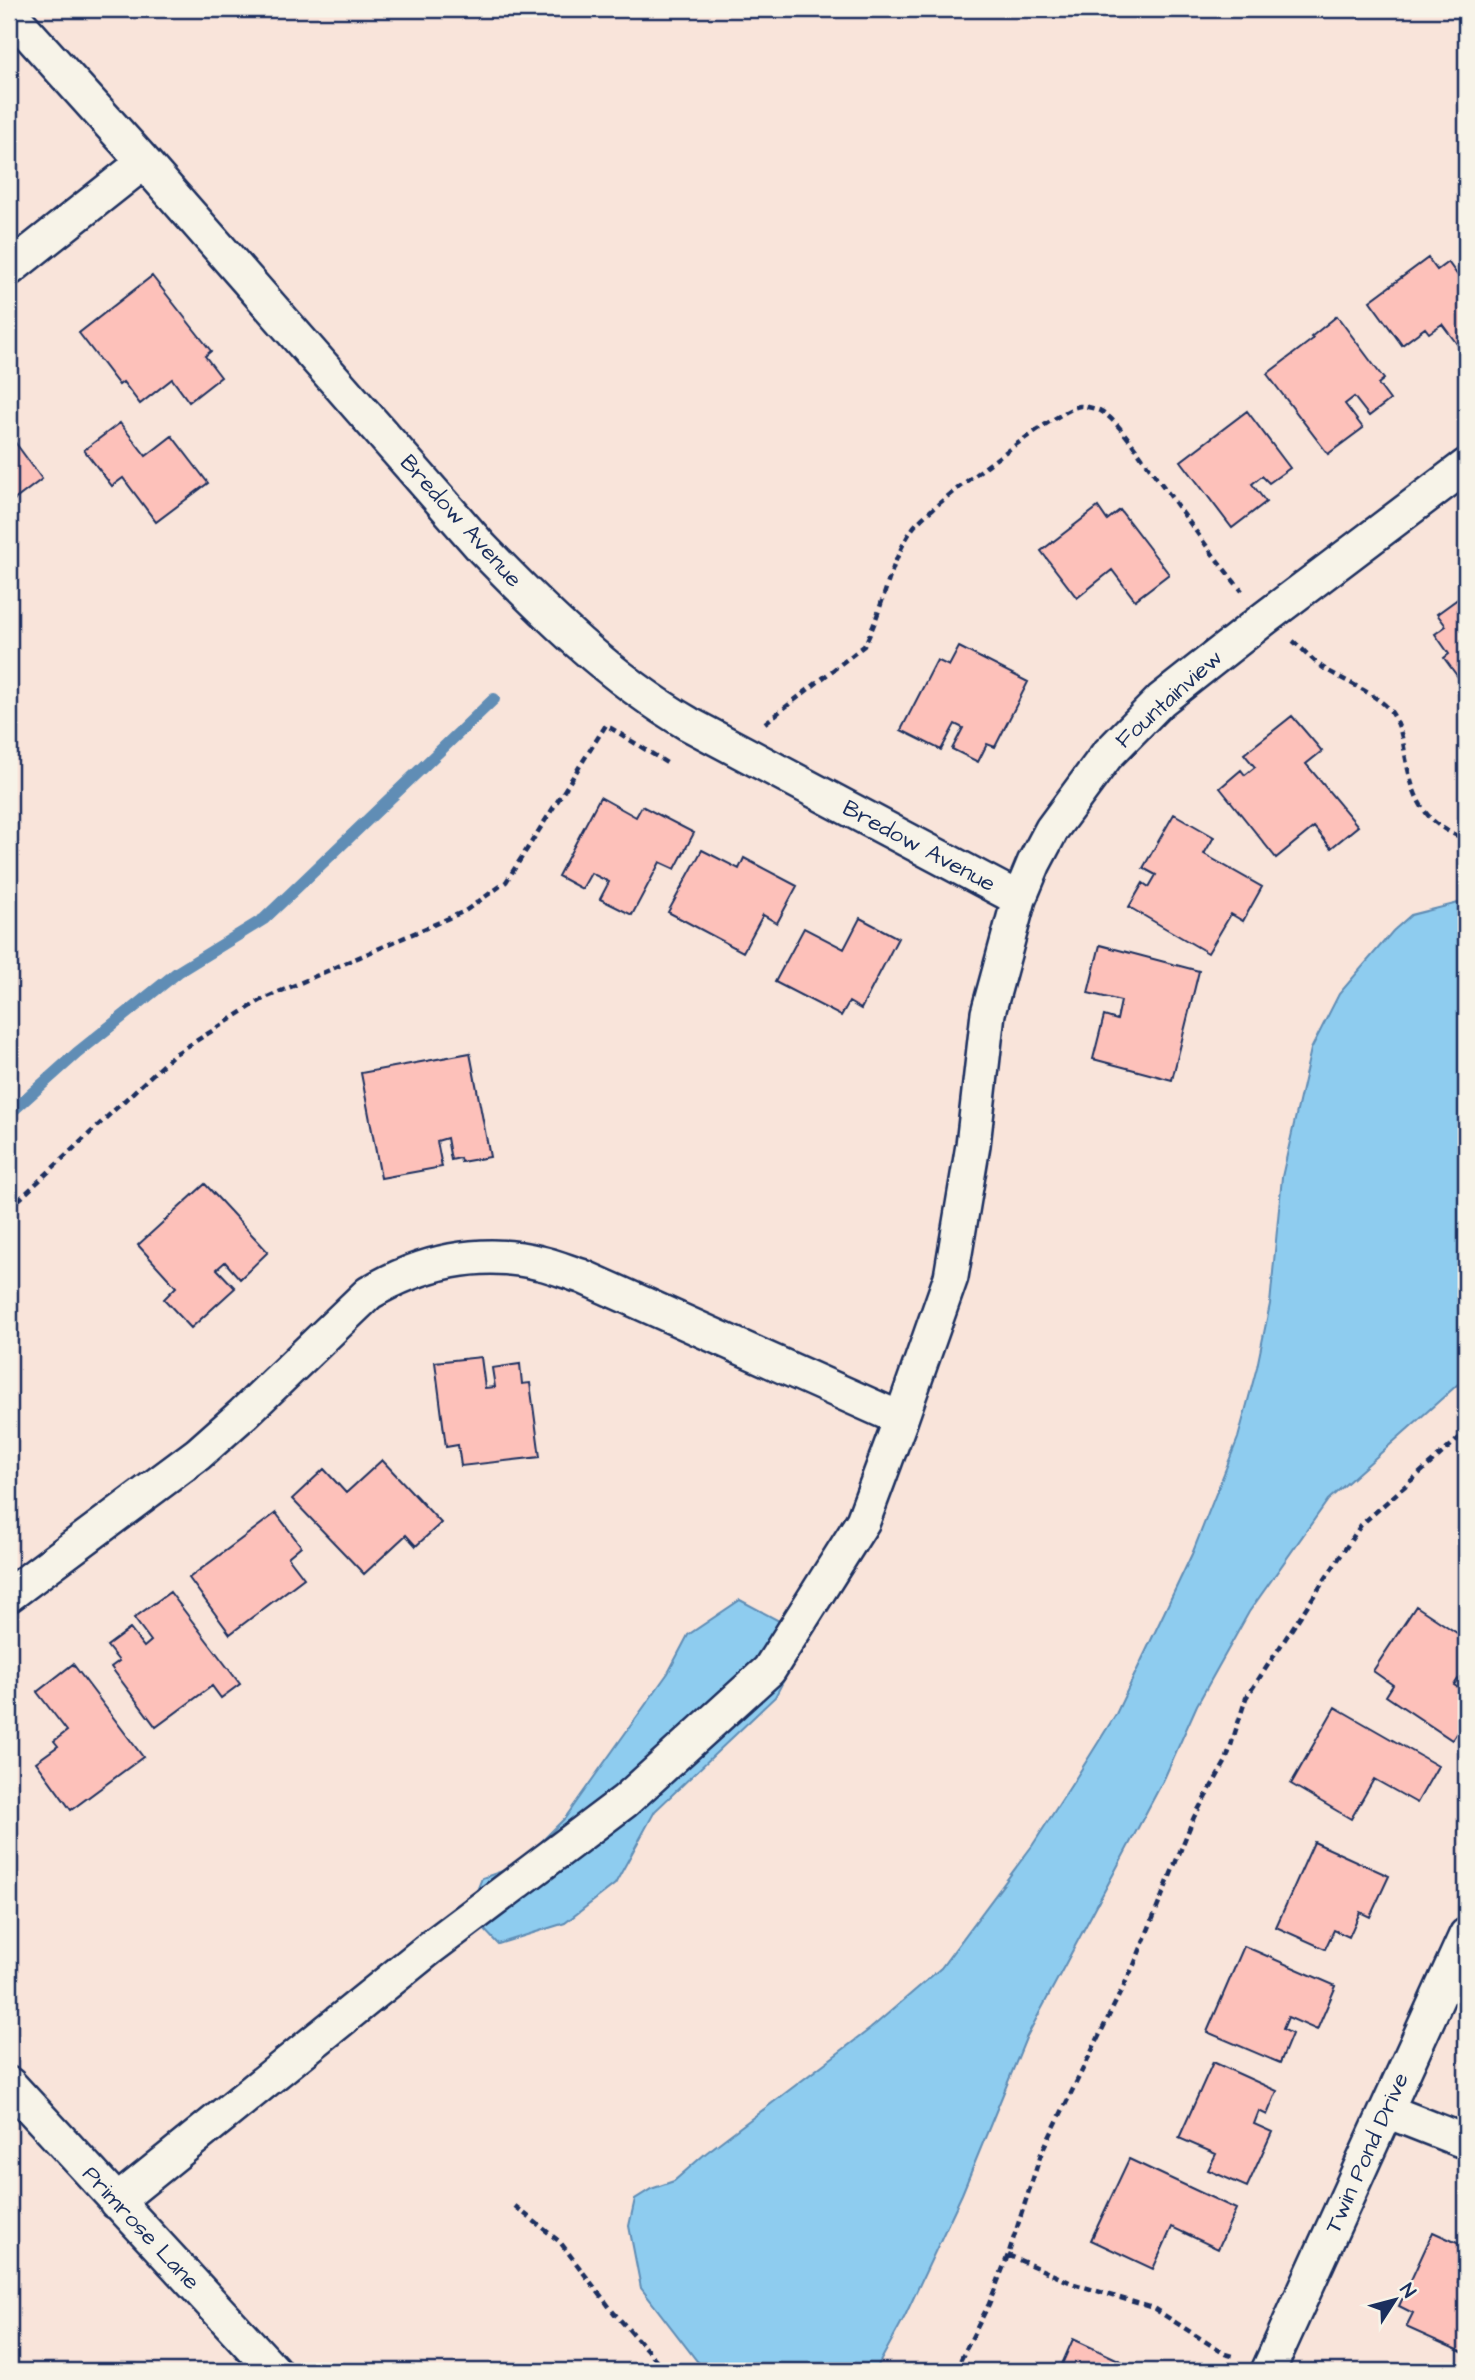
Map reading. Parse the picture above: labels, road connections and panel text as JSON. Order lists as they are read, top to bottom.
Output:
{
  "streets": {
    "street": [
      "Bredow Avenue",
      "Fountainview",
      "Twin Pond Drive",
      "Primrose Lane"
    ]
  },
  "crossings": [
    ["Bredow Avenue", "Fountainview"],
    ["Fountainview", "Primrose Lane"]
  ],
  "north": "top right"
}
